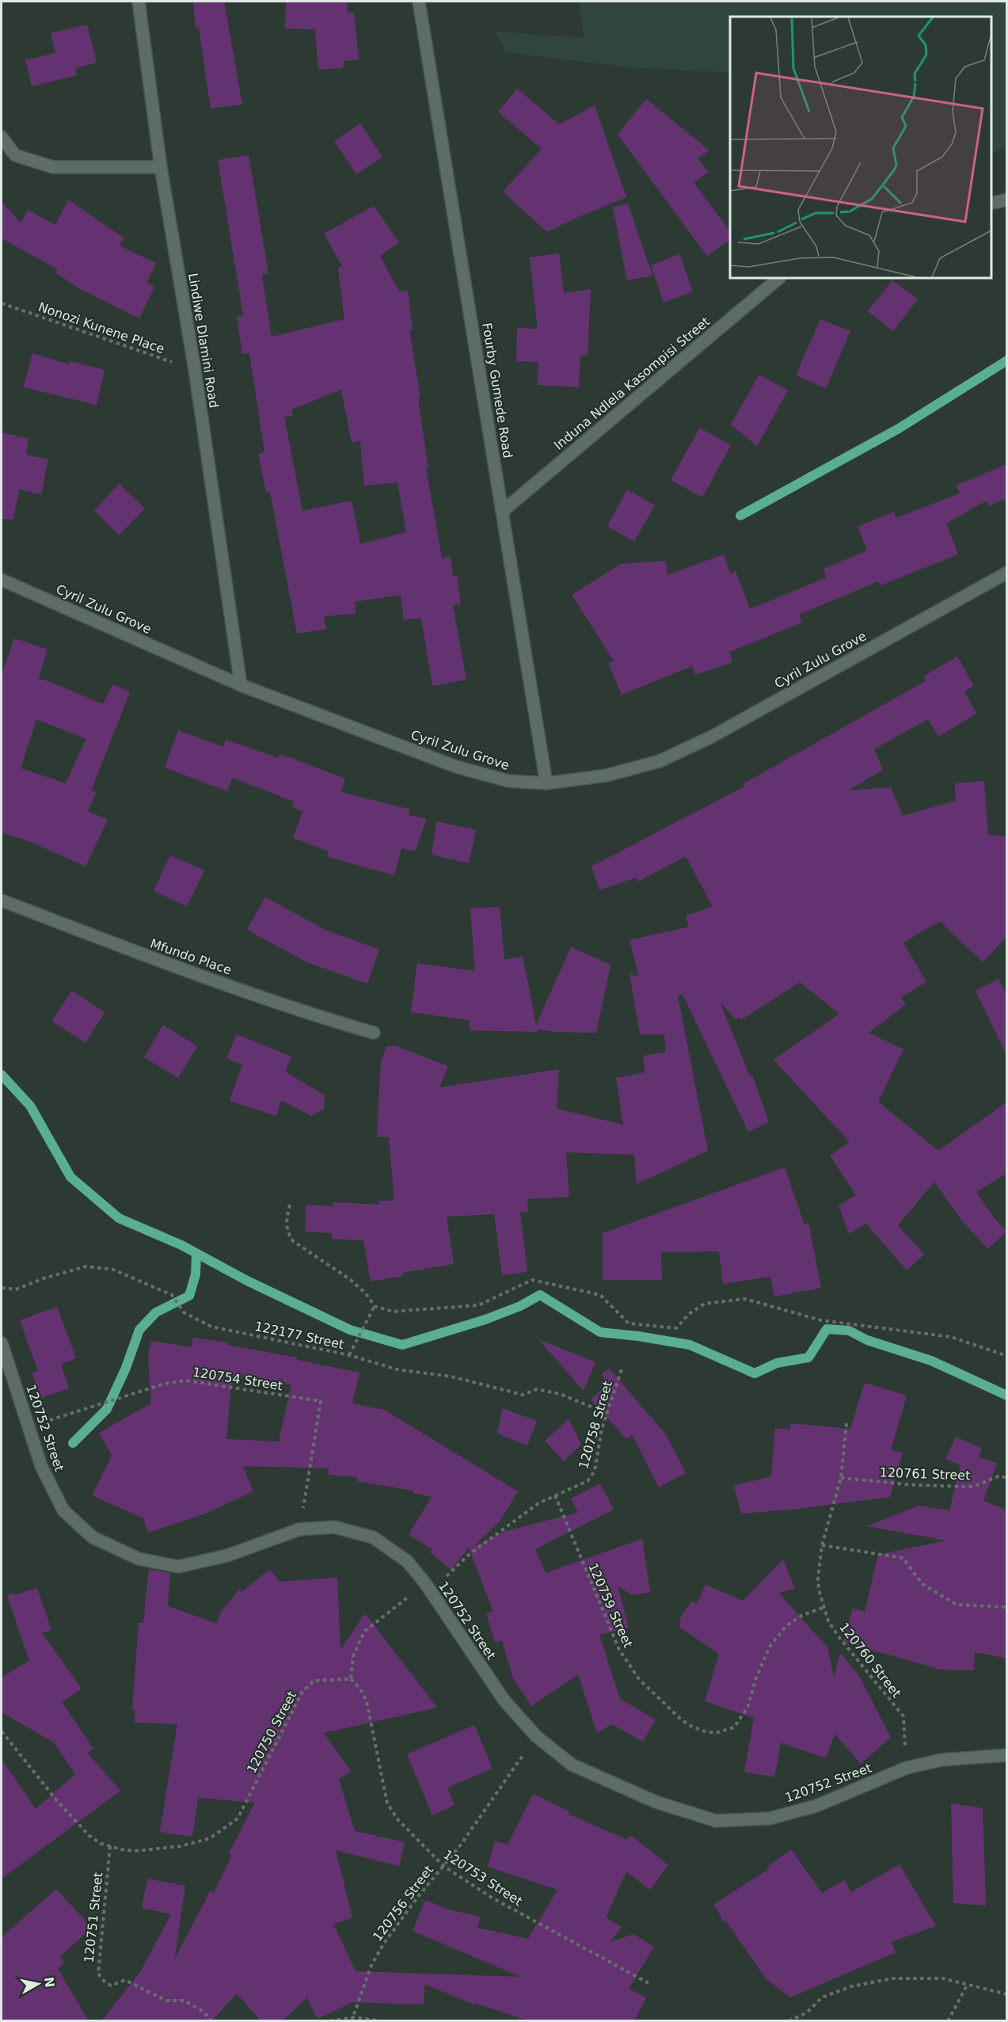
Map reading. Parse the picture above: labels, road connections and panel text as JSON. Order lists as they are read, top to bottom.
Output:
{
  "streets": {
    "street": [
      "Lindiwe Dlamini Road",
      "Induna Ndlela Kasompisi Street",
      "Fourby Gumede Road",
      "Cyril Zulu Grove",
      "Mfundo Place",
      "120752 Street"
    ],
    "path": [
      "Nonozi Kunene Place",
      "122177 Street",
      "120754 Street",
      "120758 Street",
      "120761 Street",
      "120759 Street",
      "120760 Street",
      "120750 Street",
      "120753 Street",
      "120756 Street",
      "120751 Street"
    ]
  },
  "crossings": [
    ["Nonozi Kunene Place", "Lindiwe Dlamini Road"],
    ["Lindiwe Dlamini Road", "Cyril Zulu Grove"],
    ["Induna Ndlela Kasompisi Street", "Fourby Gumede Road"],
    ["Fourby Gumede Road", "Cyril Zulu Grove"],
    ["122177 Street", "120758 Street"],
    ["120754 Street", "120752 Street"],
    ["120758 Street", "120759 Street"],
    ["120752 Street", "120760 Street"],
    ["120752 Street", "120756 Street"],
    ["120761 Street", "120760 Street"],
    ["120759 Street", "120760 Street"],
    ["120750 Street", "120753 Street"],
    ["120750 Street", "120751 Street"],
    ["120753 Street", "120756 Street"]
  ],
  "north": "right"
}
